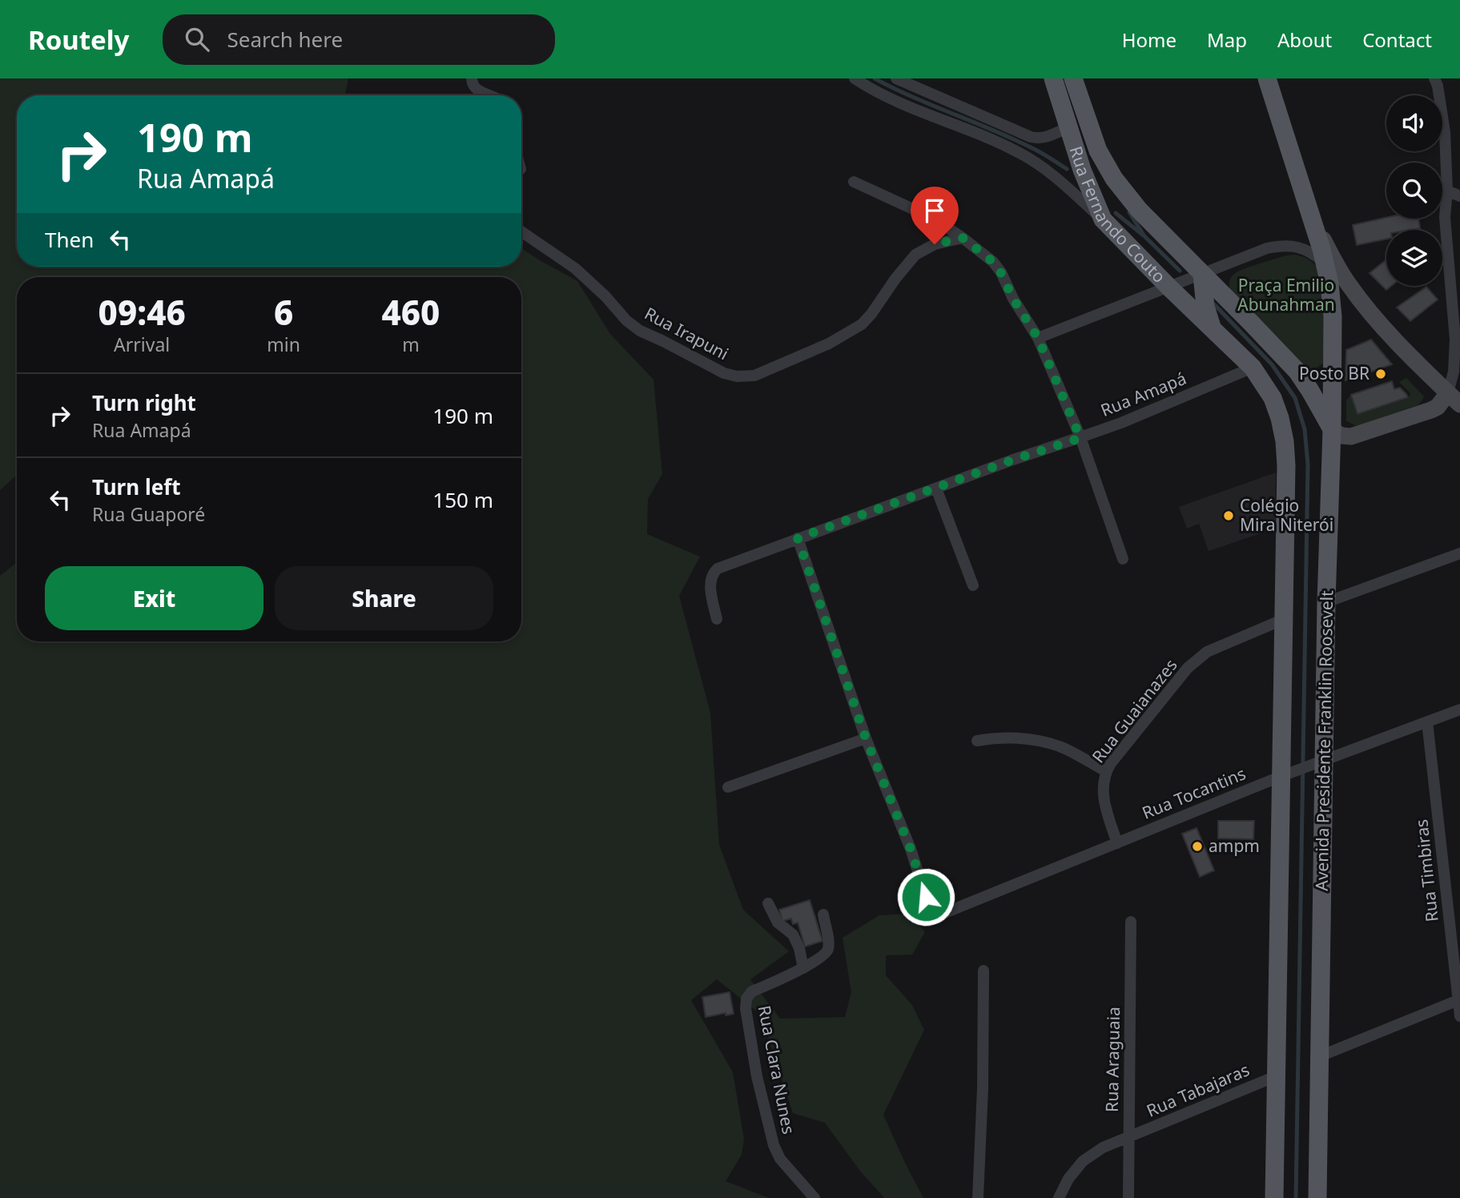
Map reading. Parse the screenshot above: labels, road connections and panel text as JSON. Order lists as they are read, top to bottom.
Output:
{
  "streets": {
    "main road": ["Rua Fernando Couto", "Avenida Presidente Franklin Roosevelt"],
    "street": [
      "Rua Irapuni",
      "Rua Amapá",
      "Rua Guaianazes",
      "Rua Tocantins",
      "Rua Timbiras",
      "Rua Araguaia",
      "Rua Clara Nunes",
      "Rua Tabajaras"
    ]
  },
  "crossings": [
    ["Rua Guaianazes", "Rua Tocantins"],
    ["Avenida Presidente Franklin Roosevelt", "Rua Tocantins"],
    ["Rua Tocantins", "Rua Timbiras"],
    ["Rua Araguaia", "Rua Tabajaras"]
  ],
  "parks": ["Praça Emilio Abunahman"],
  "places": ["Posto BR", "Colégio Mira Niterói", "ampm"],
  "page": {
    "header": "Routely",
    "search": "Search here",
    "nav": [
      "Home",
      "Map",
      "About",
      "Contact"
    ],
    "turn": ["190 m", "Rua Amapá"],
    "then": "Then",
    "eta": [
      "09:46",
      "Arrival",
      "6",
      "min",
      "460",
      "m"
    ],
    "list": [
      {
        "name": "Turn right",
        "note": "Rua Amapá",
        "value": "190 m"
      },
      {
        "name": "Turn left",
        "note": "Rua Guaporé",
        "value": "150 m"
      }
    ],
    "buttons": ["Exit", "Share"]
  }
}
